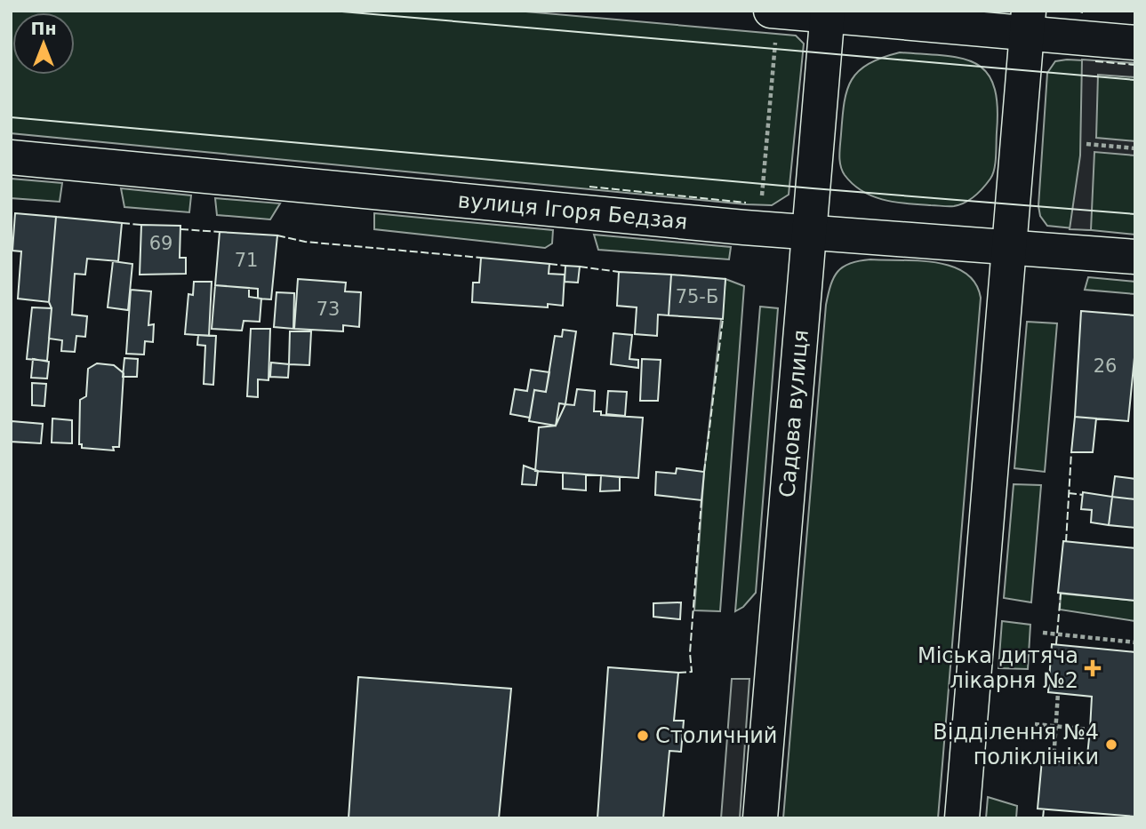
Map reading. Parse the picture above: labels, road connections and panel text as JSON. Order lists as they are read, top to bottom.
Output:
{
  "streets": {
    "main road": ["вулиця Ігоря Бедзая", "Садова вулиця"]
  },
  "crossings": [
    ["вулиця Ігоря Бедзая", "Садова вулиця"]
  ],
  "places": {
    "health": ["Міська дитяча лікарня №2"],
    "other": ["Столичний", "Відділення №4 поліклініки"]
  },
  "house_numbers": [
    "69",
    "71",
    "75-Б",
    "73",
    "26"
  ],
  "north": "top"
}
